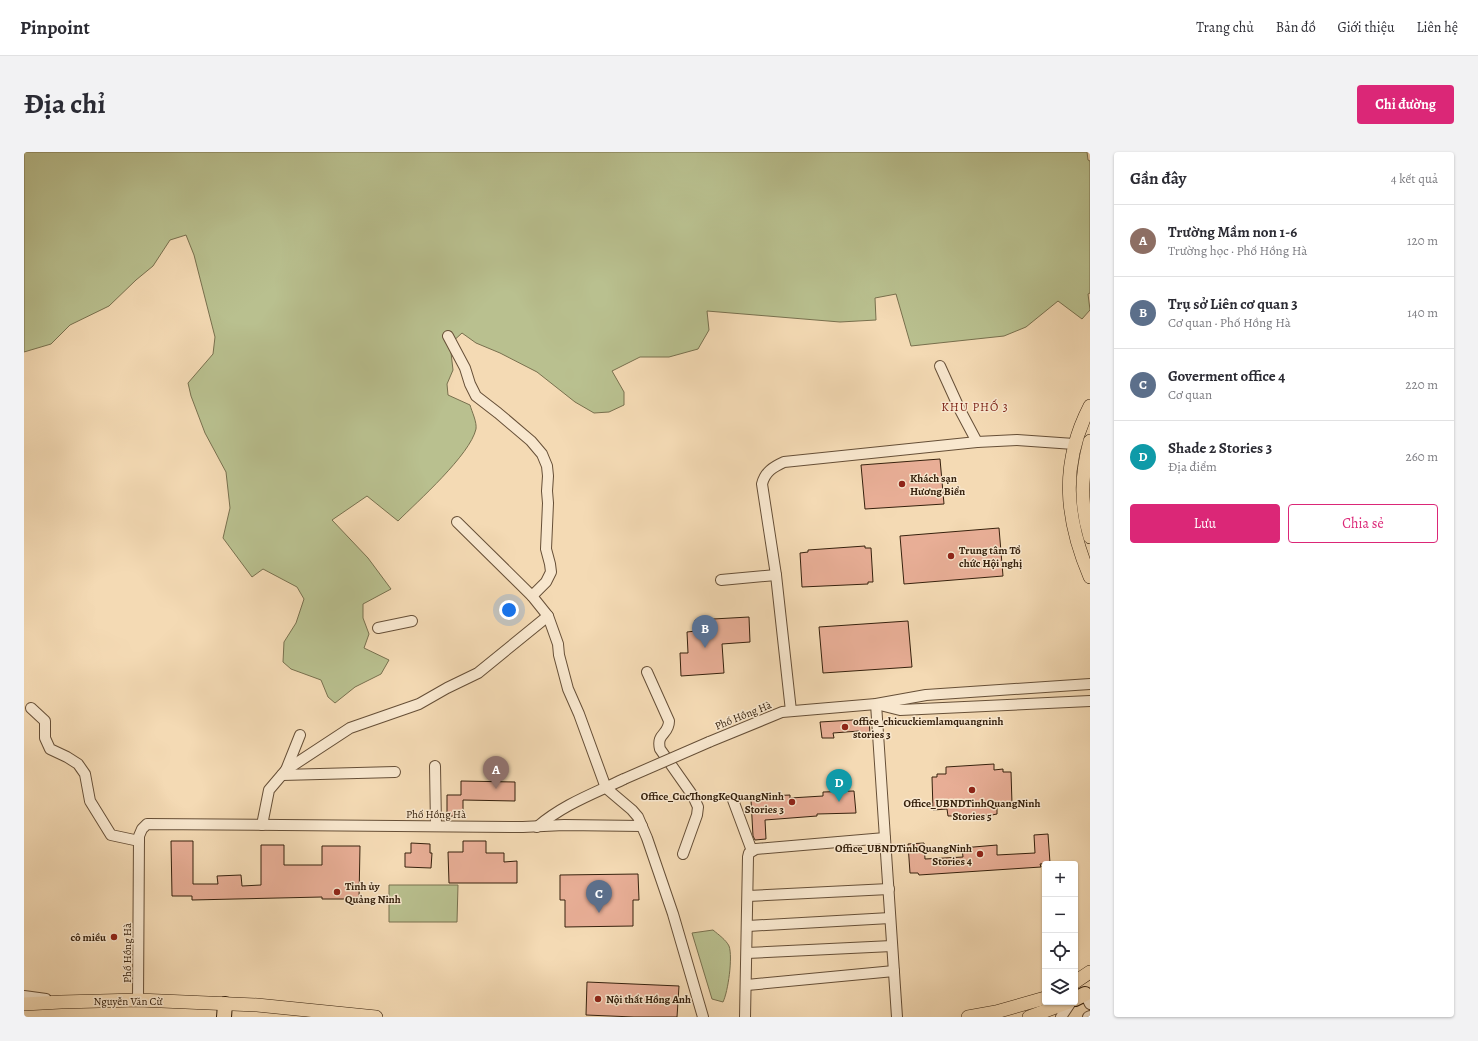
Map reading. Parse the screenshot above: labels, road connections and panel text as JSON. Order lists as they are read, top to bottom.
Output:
{
  "streets": {
    "main road": ["Nguyễn Văn Cừ"],
    "street": ["Phố Hồng Hà"]
  },
  "crossings": [
    ["Phố Hồng Hà", "Nguyễn Văn Cừ"]
  ],
  "districts": ["KHU PHỐ 3"],
  "places": [
    "Khách sạn Hương Biển",
    "Trung tâm Tổ chức Hội nghị",
    "office_chicuckiemlamquangninh stories 3",
    "Office_UBNDTinhQuangNinh Stories 5",
    "Office_CucThongKeQuangNinh Stories 3",
    "Office_UBNDTinhQuangNinh Stories 4",
    "Tỉnh ủy Quảng Ninh",
    "cô miều",
    "Nội thất Hồng Anh"
  ],
  "page": {
    "header": "Pinpoint",
    "nav": [
      "Trang chủ",
      "Bản đồ",
      "Giới thiệu",
      "Liên hệ"
    ],
    "title": "Địa chỉ",
    "buttons": [
      "Chỉ đường",
      ["Lưu", "Chia sẻ"]
    ],
    "heading": ["Gần đây", "4 kết quả"],
    "list": [
      {
        "mark": "A",
        "name": "Trường Mầm non 1-6",
        "note": "Trường học · Phố Hồng Hà",
        "value": "120 m"
      },
      {
        "mark": "B",
        "name": "Trụ sở Liên cơ quan 3",
        "note": "Cơ quan · Phố Hồng Hà",
        "value": "140 m"
      },
      {
        "mark": "C",
        "name": "Goverment office 4",
        "note": "Cơ quan",
        "value": "220 m"
      },
      {
        "mark": "D",
        "name": "Shade 2 Stories 3",
        "note": "Địa điểm",
        "value": "260 m"
      }
    ],
    "pins": [
      "B",
      "A",
      "D",
      "C"
    ],
    "map_buttons": ["+", "−"]
  }
}
